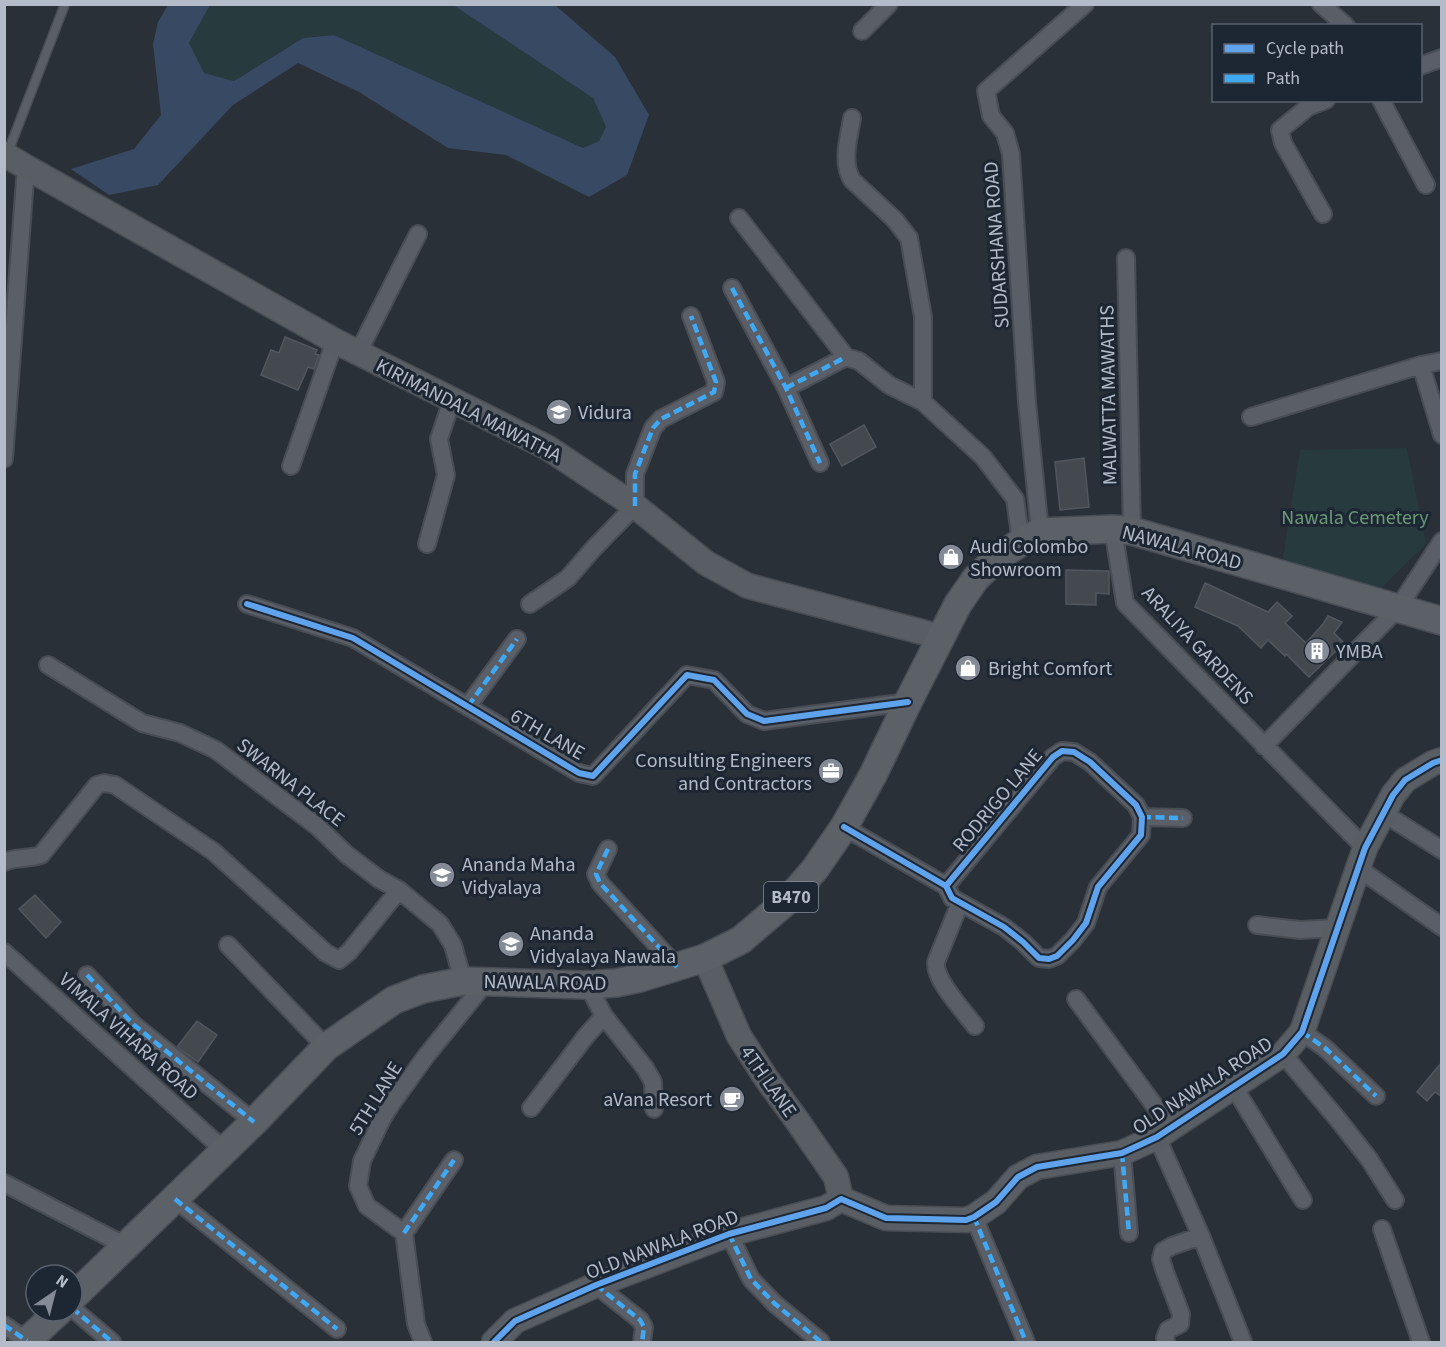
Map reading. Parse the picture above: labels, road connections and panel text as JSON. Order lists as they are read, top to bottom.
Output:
{
  "streets": {
    "main road": ["NAWALA ROAD", "B470"],
    "street": [
      "SUDARSHANA ROAD",
      "MALWATTA MAWATHS",
      "KIRIMANDALA MAWATHA",
      "ARALIYA GARDENS",
      "6TH LANE",
      "SWARNA PLACE",
      "RODRIGO LANE",
      "VIMALA VIHARA ROAD",
      "4TH LANE",
      "OLD NAWALA ROAD",
      "5TH LANE"
    ]
  },
  "crossings": [
    ["SUDARSHANA ROAD", "NAWALA ROAD"],
    ["MALWATTA MAWATHS", "NAWALA ROAD"],
    ["MALWATTA MAWATHS", "ARALIYA GARDENS"],
    ["KIRIMANDALA MAWATHA", "NAWALA ROAD"],
    ["NAWALA ROAD", "ARALIYA GARDENS"],
    ["NAWALA ROAD", "6TH LANE"],
    ["NAWALA ROAD", "SWARNA PLACE"],
    ["NAWALA ROAD", "VIMALA VIHARA ROAD"],
    ["NAWALA ROAD", "4TH LANE"],
    ["NAWALA ROAD", "5TH LANE"],
    ["ARALIYA GARDENS", "OLD NAWALA ROAD"],
    ["SWARNA PLACE", "5TH LANE"],
    ["4TH LANE", "OLD NAWALA ROAD"]
  ],
  "parks": ["Nawala Cemetery"],
  "places": {
    "school or university": ["Vidura", "Ananda Maha Vidyalaya", "Ananda Vidyalaya Nawala"],
    "shop": ["Audi Colombo Showroom", "Bright Comfort"],
    "building": ["YMBA"],
    "office": ["Consulting Engineers and Contractors"],
    "cafe": ["aVana Resort"]
  },
  "legend": ["Cycle path", "Path"],
  "north": "top right"
}
